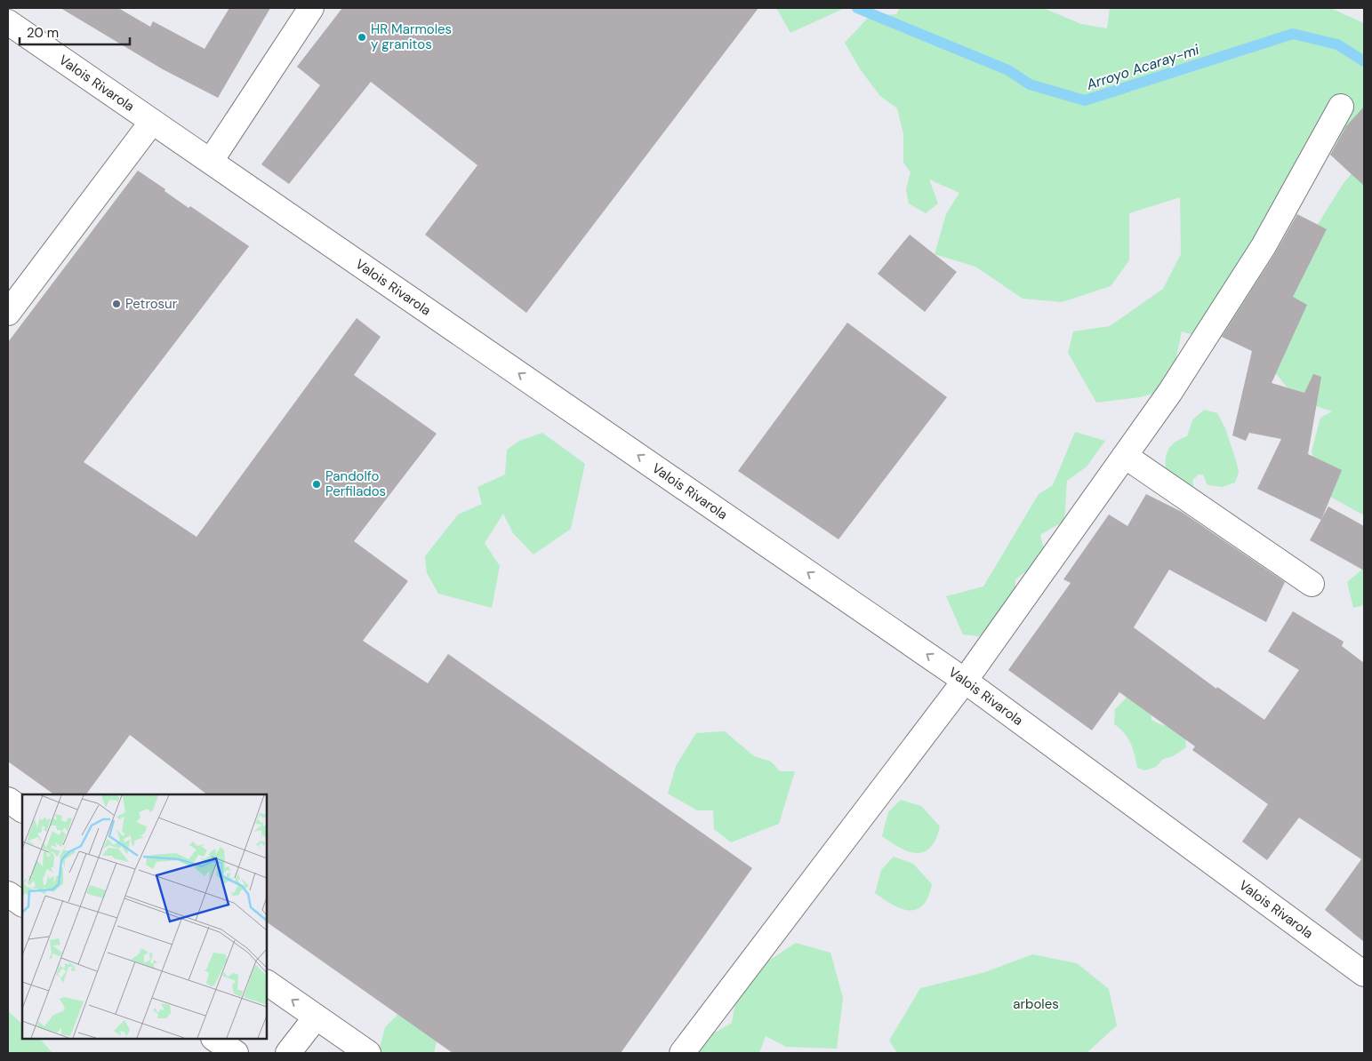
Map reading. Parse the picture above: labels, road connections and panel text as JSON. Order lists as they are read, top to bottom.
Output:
{
  "streets": {
    "street": ["Valois Rivarola"]
  },
  "one_way": ["Valois Rivarola"],
  "water": ["Arroyo Acaray-mi"],
  "parks": ["arboles"],
  "places": ["HR Marmoles y granitos", "Petrosur", "Pandolfo Perfilados"],
  "scale_bar": "20 m"
}
